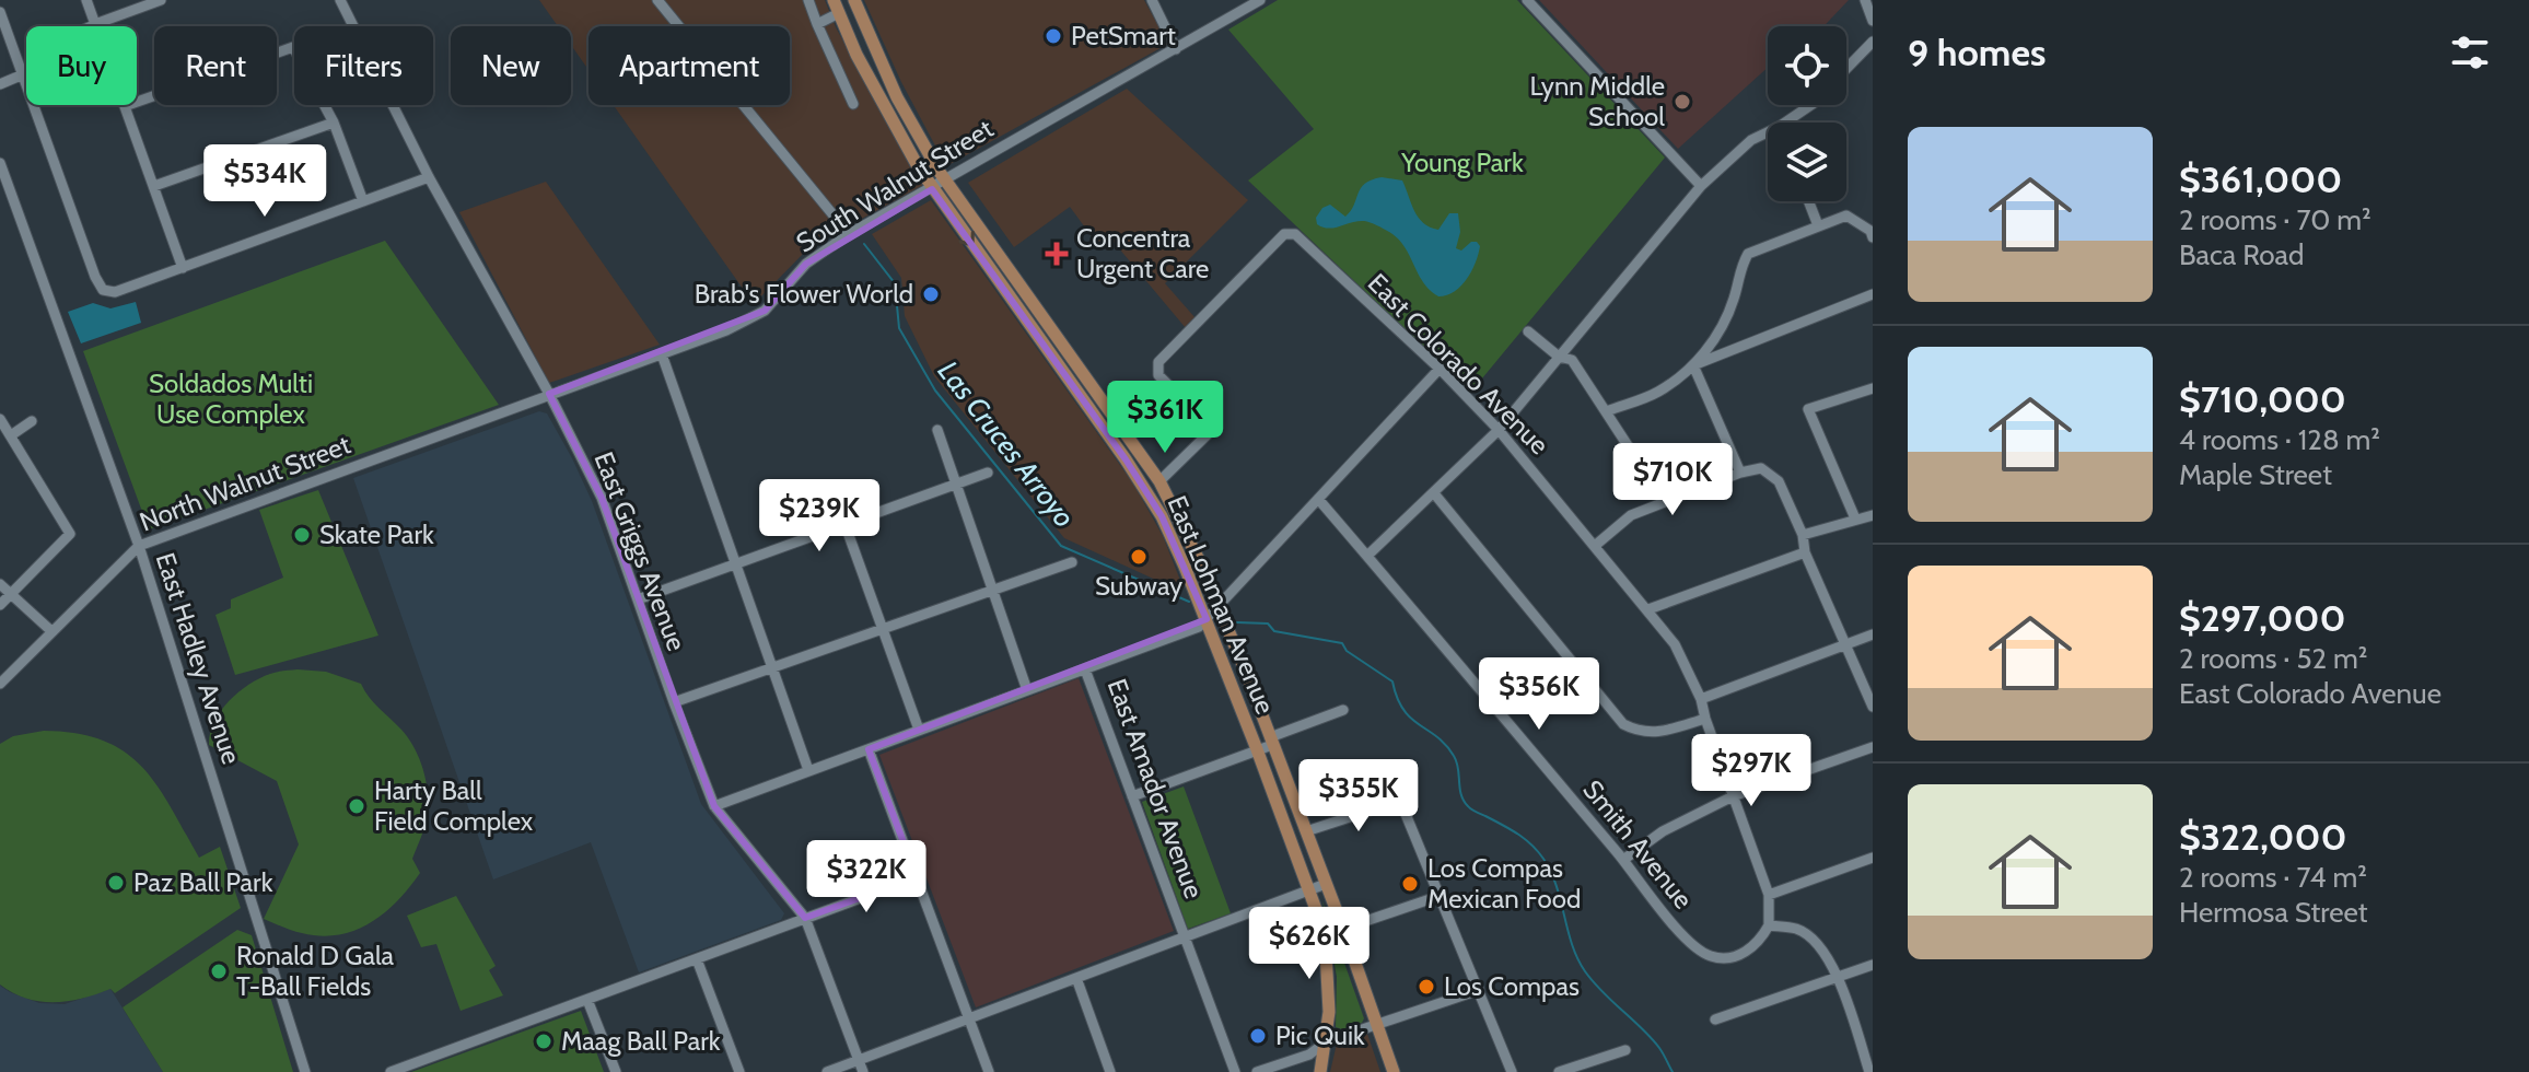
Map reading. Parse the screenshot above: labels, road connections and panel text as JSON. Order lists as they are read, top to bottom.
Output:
{
  "streets": {
    "main road": ["East Lohman Avenue"],
    "street": [
      "South Walnut Street",
      "East Colorado Avenue",
      "North Walnut Street",
      "East Griggs Avenue",
      "East Hadley Avenue",
      "East Amador Avenue",
      "Smith Avenue"
    ]
  },
  "crossings": [
    ["South Walnut Street", "North Walnut Street"],
    ["South Walnut Street", "East Griggs Avenue"],
    ["South Walnut Street", "East Lohman Avenue"],
    ["East Colorado Avenue", "East Lohman Avenue"],
    ["East Colorado Avenue", "Smith Avenue"],
    ["North Walnut Street", "East Griggs Avenue"],
    ["North Walnut Street", "East Hadley Avenue"]
  ],
  "water": ["Las Cruces Arroyo"],
  "parks": ["Young Park", "Soldados Multi Use Complex"],
  "places": {
    "other": [
      "PetSmart",
      "Lynn Middle School",
      "Brab's Flower World",
      "Skate Park",
      "Subway",
      "Harty Ball Field Complex",
      "Paz Ball Park",
      "Los Compas Mexican Food",
      "Ronald D Gala T-Ball Fields",
      "Los Compas",
      "Pic Quik",
      "Maag Ball Park"
    ],
    "health": ["Concentra Urgent Care"]
  },
  "page": {
    "heading": "9 homes",
    "chip": [
      "Buy",
      "Rent",
      "Filters",
      "New",
      "Apartment"
    ],
    "list": [
      {
        "name": "$361,000",
        "note": "2 rooms · 70 m² · Baca Road"
      },
      {
        "name": "$710,000",
        "note": "4 rooms · 128 m² · Maple Street"
      },
      {
        "name": "$297,000",
        "note": "2 rooms · 52 m² · East Colorado Avenue"
      },
      {
        "name": "$322,000",
        "note": "2 rooms · 74 m² · Hermosa Street"
      }
    ],
    "price": [
      "$534K",
      "$361K",
      "$710K",
      "$239K",
      "$356K",
      "$297K",
      "$355K",
      "$322K",
      "$626K"
    ]
  }
}
